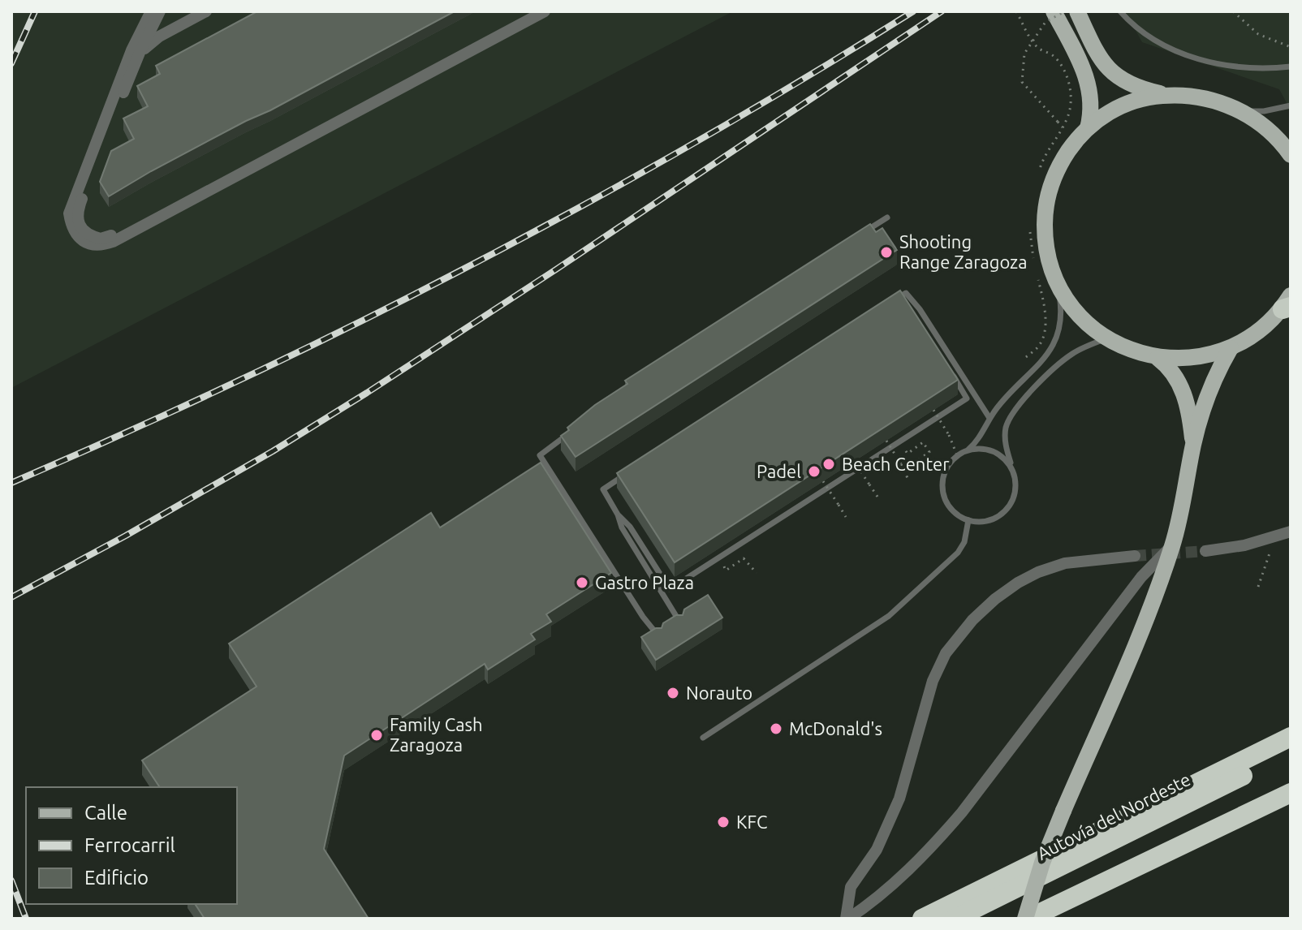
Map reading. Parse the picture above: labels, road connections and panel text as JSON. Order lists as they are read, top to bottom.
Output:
{
  "streets": {
    "highway": ["Autovía del Nordeste"]
  },
  "places": [
    "Shooting Range Zaragoza",
    "Beach Center",
    "Padel",
    "Gastro Plaza",
    "Norauto",
    "McDonald's",
    "Family Cash Zaragoza",
    "KFC"
  ],
  "legend": ["Calle", "Ferrocarril", "Edificio"]
}
